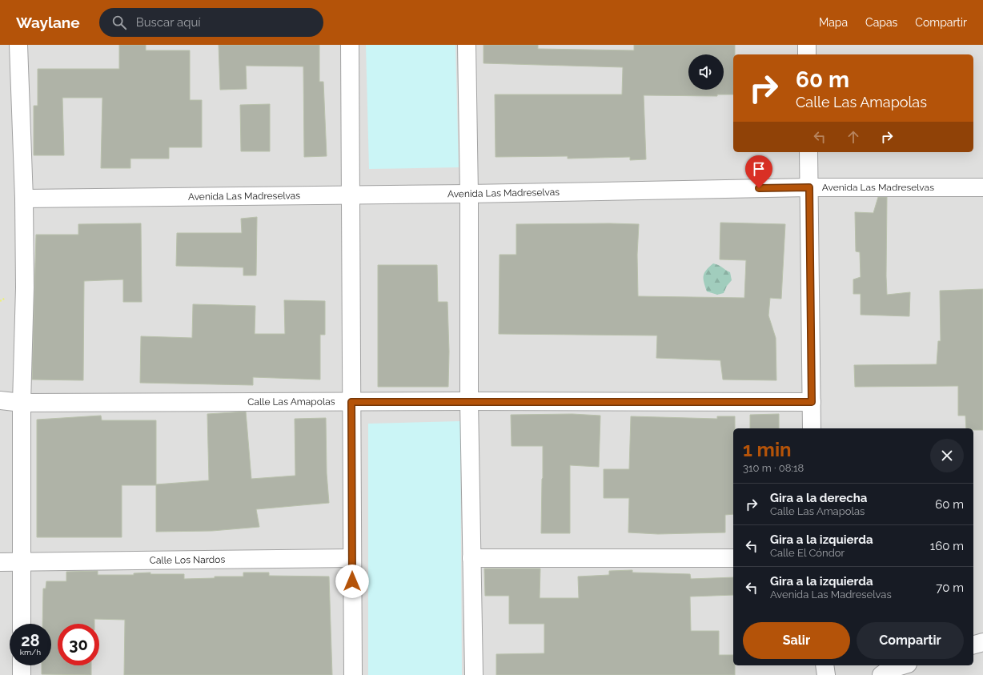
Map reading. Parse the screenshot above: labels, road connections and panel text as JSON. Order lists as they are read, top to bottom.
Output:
{
  "streets": {
    "street": ["Avenida Las Madreselvas", "Calle Las Amapolas", "Calle Los Nardos"]
  },
  "page": {
    "header": "Waylane",
    "search": "Buscar aquí",
    "nav": ["Mapa", "Capas", "Compartir"],
    "turn": ["60 m", "Calle Las Amapolas"],
    "heading": ["1 min", "310 m · 08:18"],
    "list": [
      {
        "name": "Gira a la derecha",
        "note": "Calle Las Amapolas",
        "value": "60 m"
      },
      {
        "name": "Gira a la izquierda",
        "note": "Calle El Cóndor",
        "value": "160 m"
      },
      {
        "name": "Gira a la izquierda",
        "note": "Avenida Las Madreselvas",
        "value": "70 m"
      }
    ],
    "buttons": ["Salir", "Compartir"],
    "speed": "28 km/h",
    "limit": "30"
  }
}
